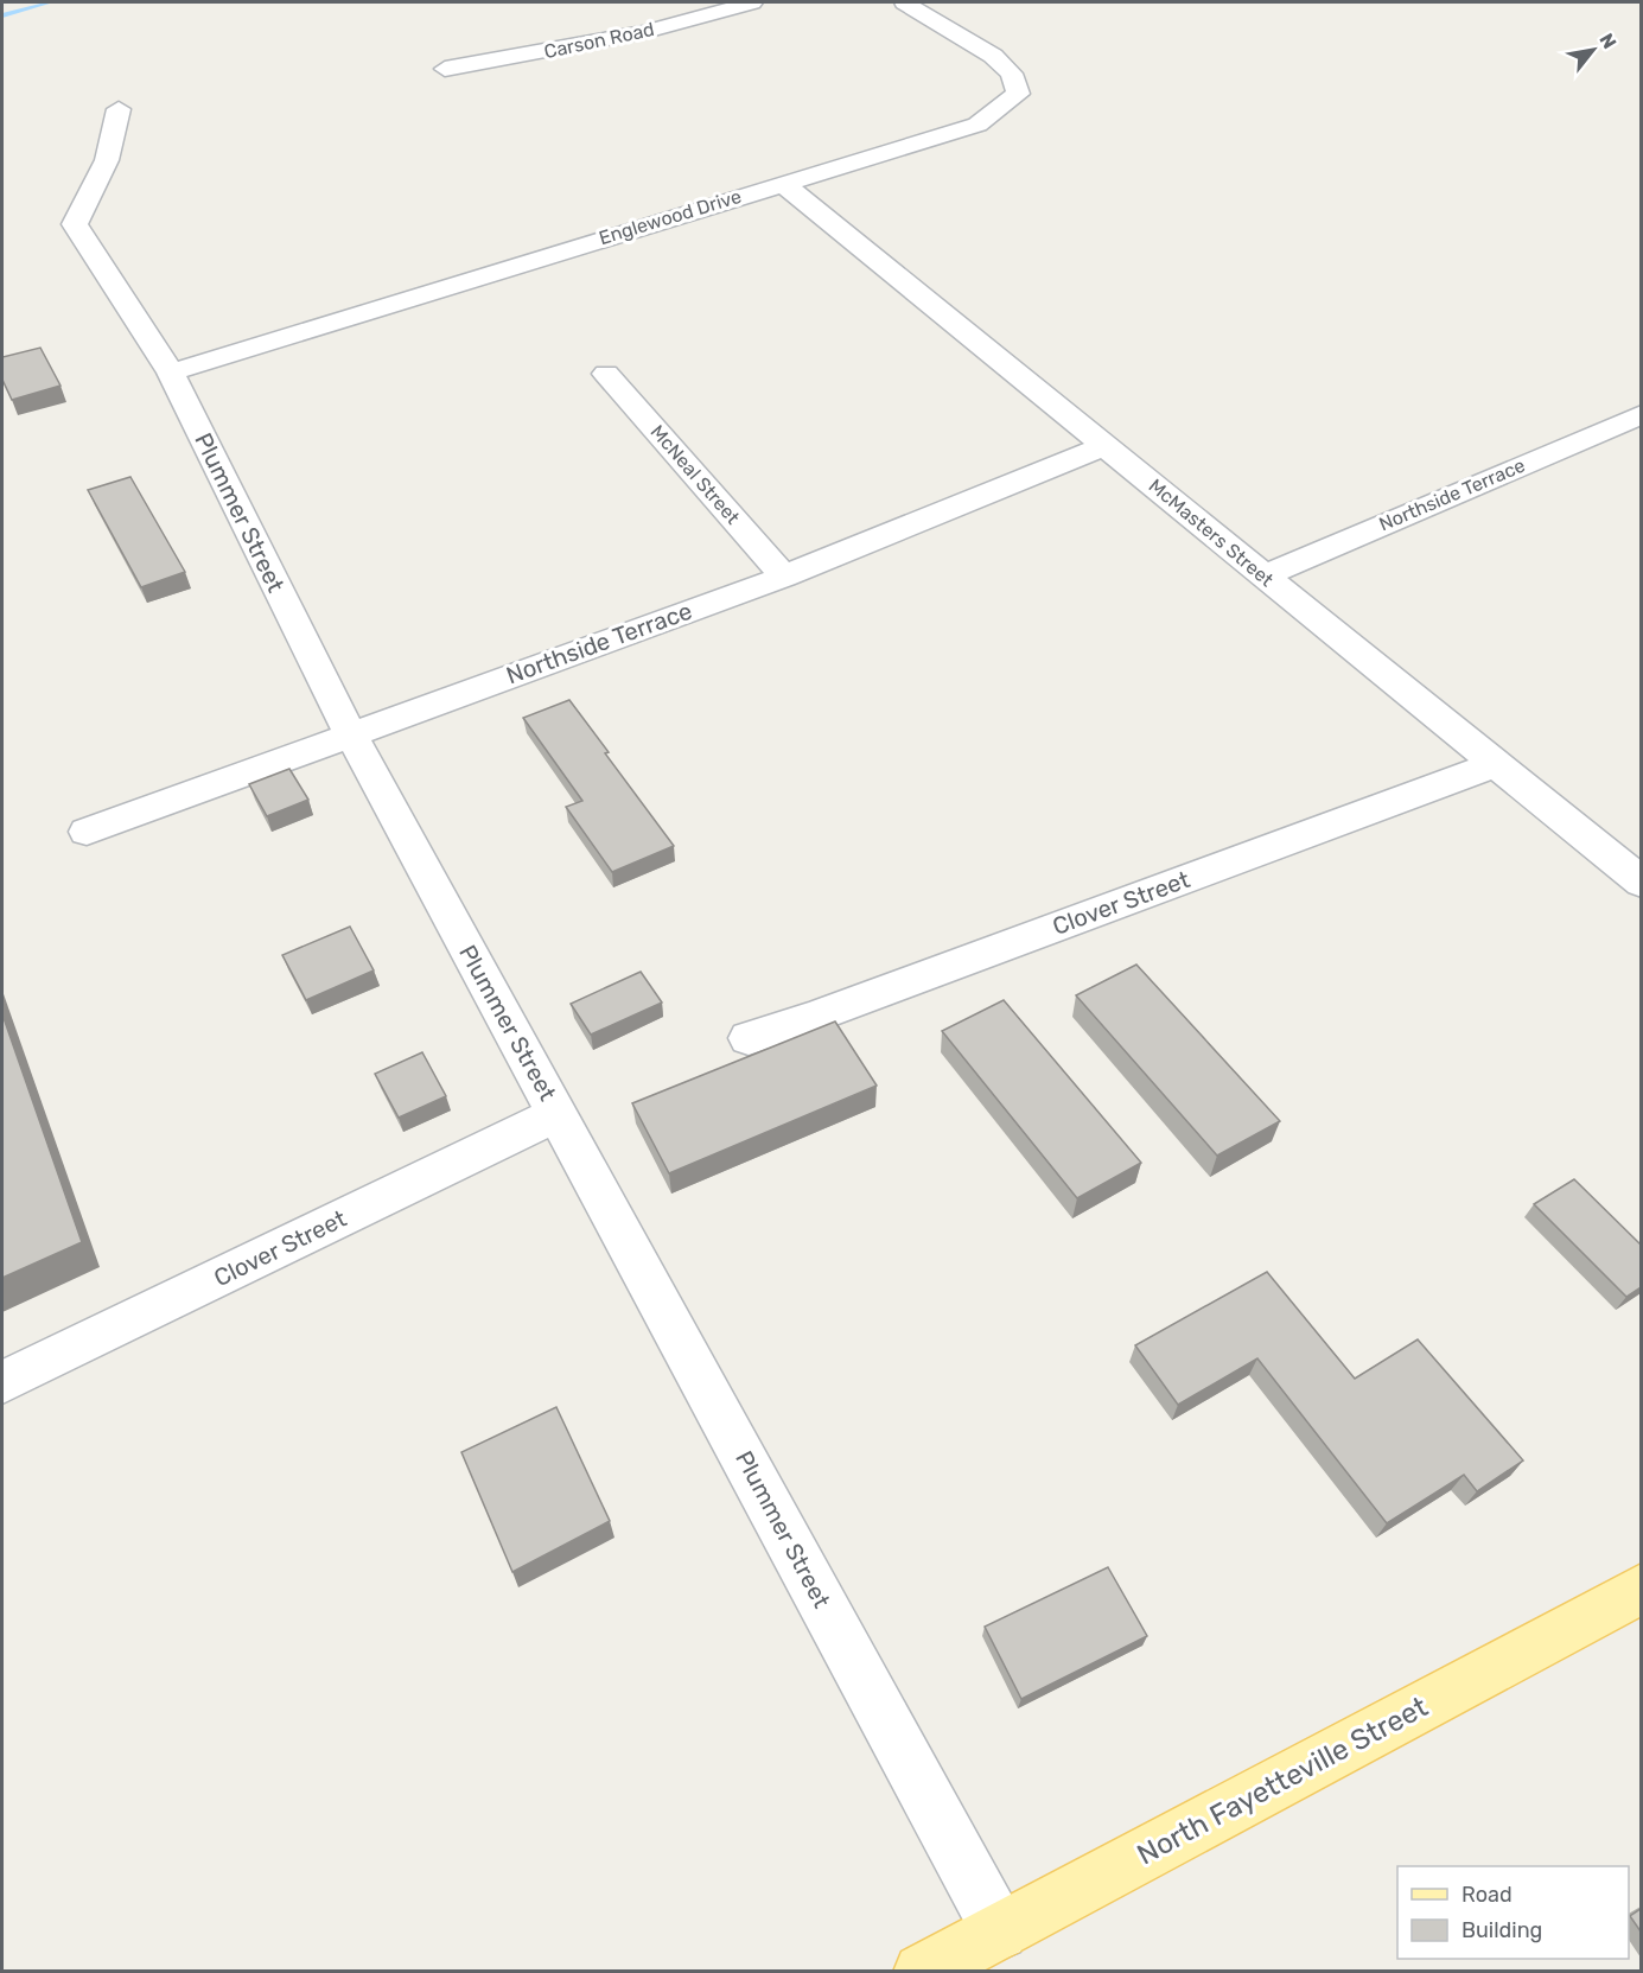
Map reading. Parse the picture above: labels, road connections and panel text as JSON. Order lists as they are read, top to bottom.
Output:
{
  "streets": {
    "main road": ["North Fayetteville Street"],
    "street": [
      "Carson Road",
      "Englewood Drive",
      "McNeal Street",
      "Northside Terrace",
      "Plummer Street",
      "McMasters Street",
      "Clover Street"
    ]
  },
  "crossings": [
    ["Englewood Drive", "Plummer Street"],
    ["Englewood Drive", "McMasters Street"],
    ["McNeal Street", "Northside Terrace"],
    ["Northside Terrace", "Plummer Street"],
    ["Northside Terrace", "McMasters Street"],
    ["Plummer Street", "Clover Street"],
    ["Plummer Street", "North Fayetteville Street"],
    ["McMasters Street", "Clover Street"]
  ],
  "legend": ["Road", "Building"],
  "north": "top right"
}
